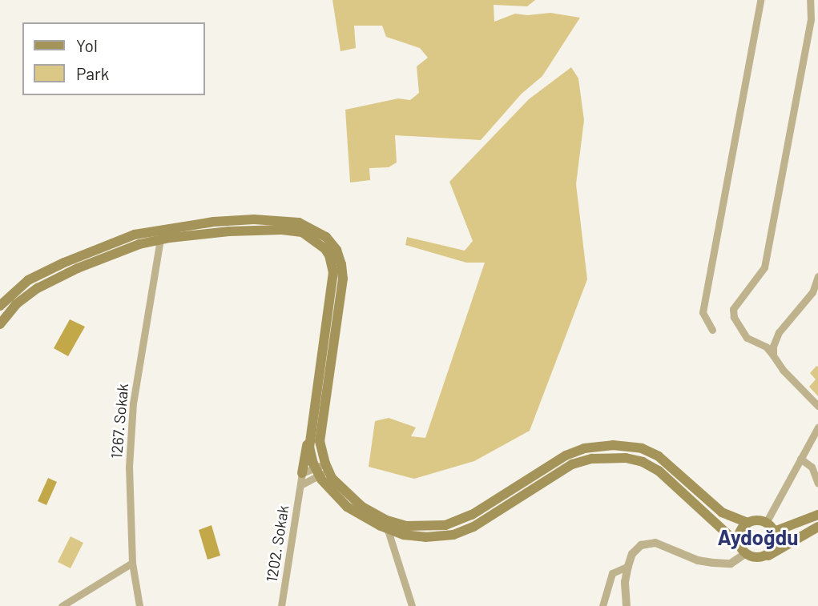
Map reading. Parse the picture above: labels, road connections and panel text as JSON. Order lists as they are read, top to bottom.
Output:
{
  "streets": {
    "street": ["1267. Sokak", "1202. Sokak"]
  },
  "districts": ["Aydoğdu"],
  "legend": ["Yol", "Park"]
}
